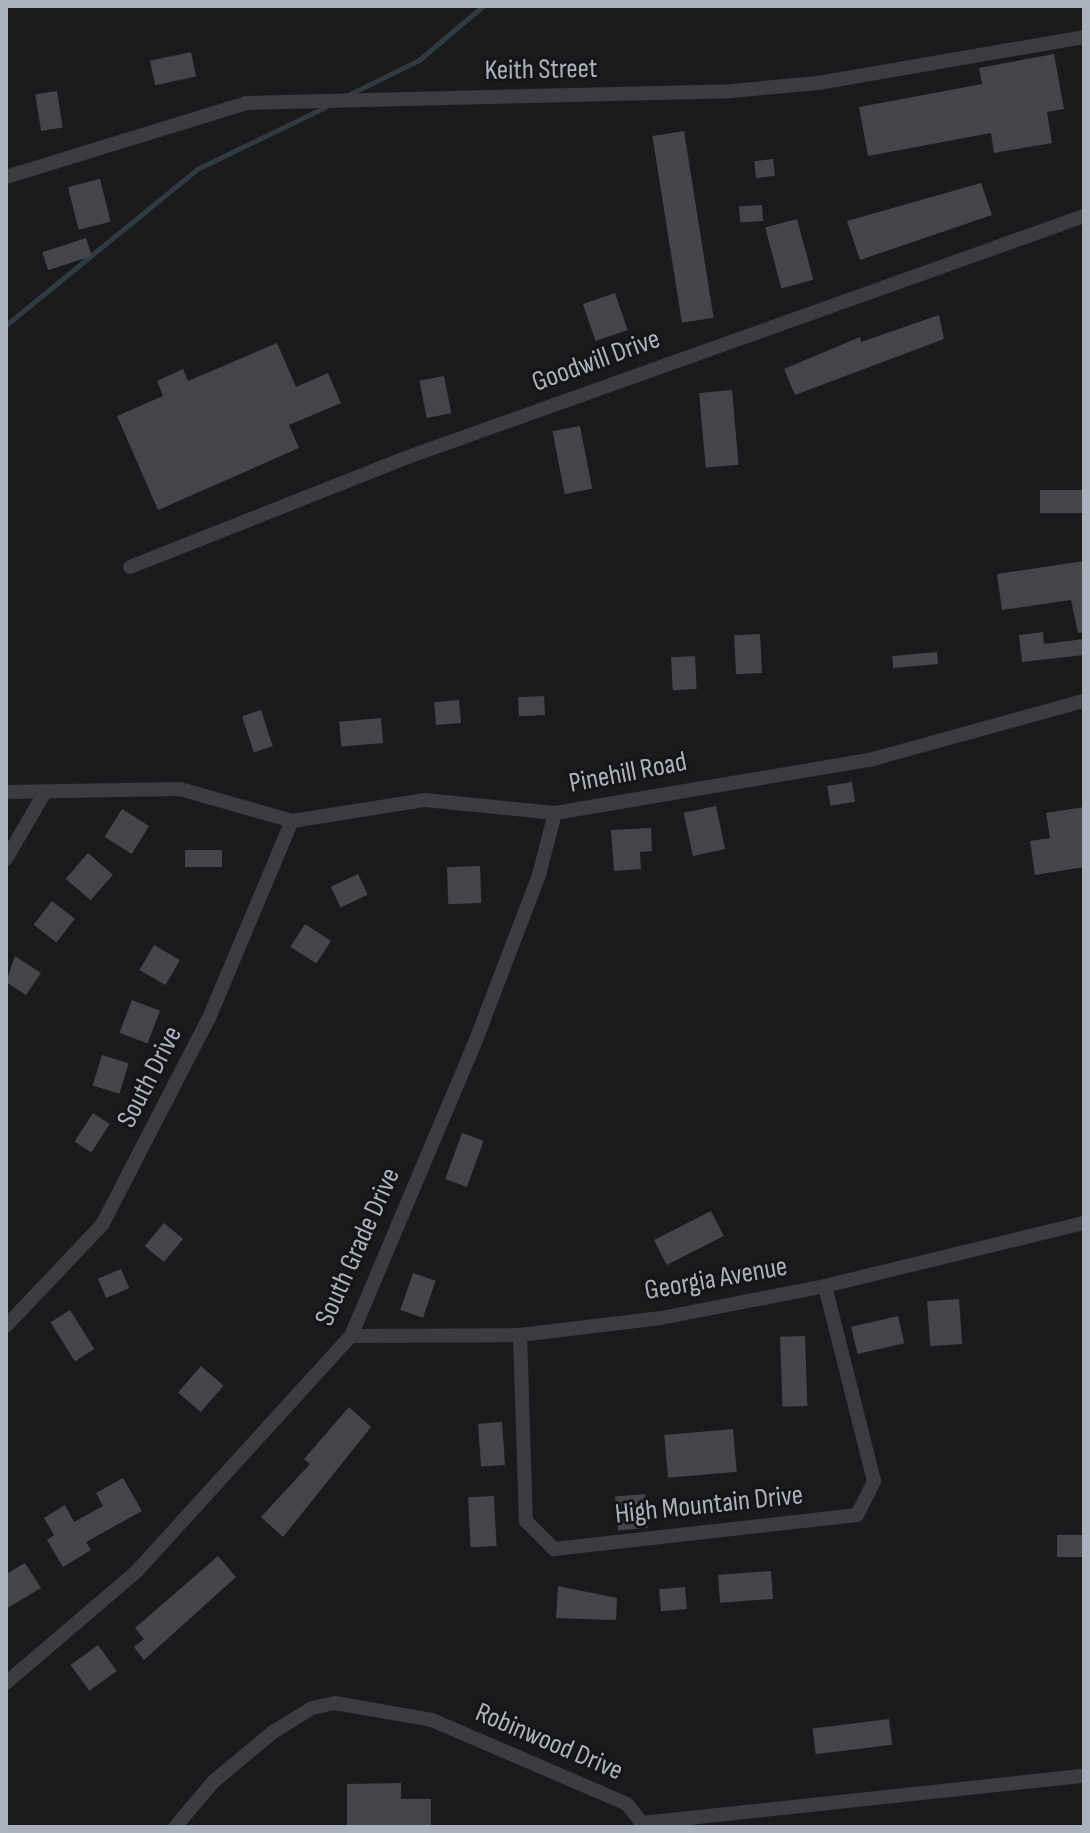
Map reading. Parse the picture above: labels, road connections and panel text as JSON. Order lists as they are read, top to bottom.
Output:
{
  "streets": {
    "street": [
      "Keith Street",
      "Goodwill Drive",
      "Pinehill Road",
      "South Drive",
      "South Grade Drive",
      "Georgia Avenue",
      "High Mountain Drive",
      "Robinwood Drive"
    ]
  },
  "crossings": [
    ["Pinehill Road", "South Drive"],
    ["Pinehill Road", "South Grade Drive"],
    ["South Grade Drive", "Georgia Avenue"],
    ["Georgia Avenue", "High Mountain Drive"]
  ]
}
